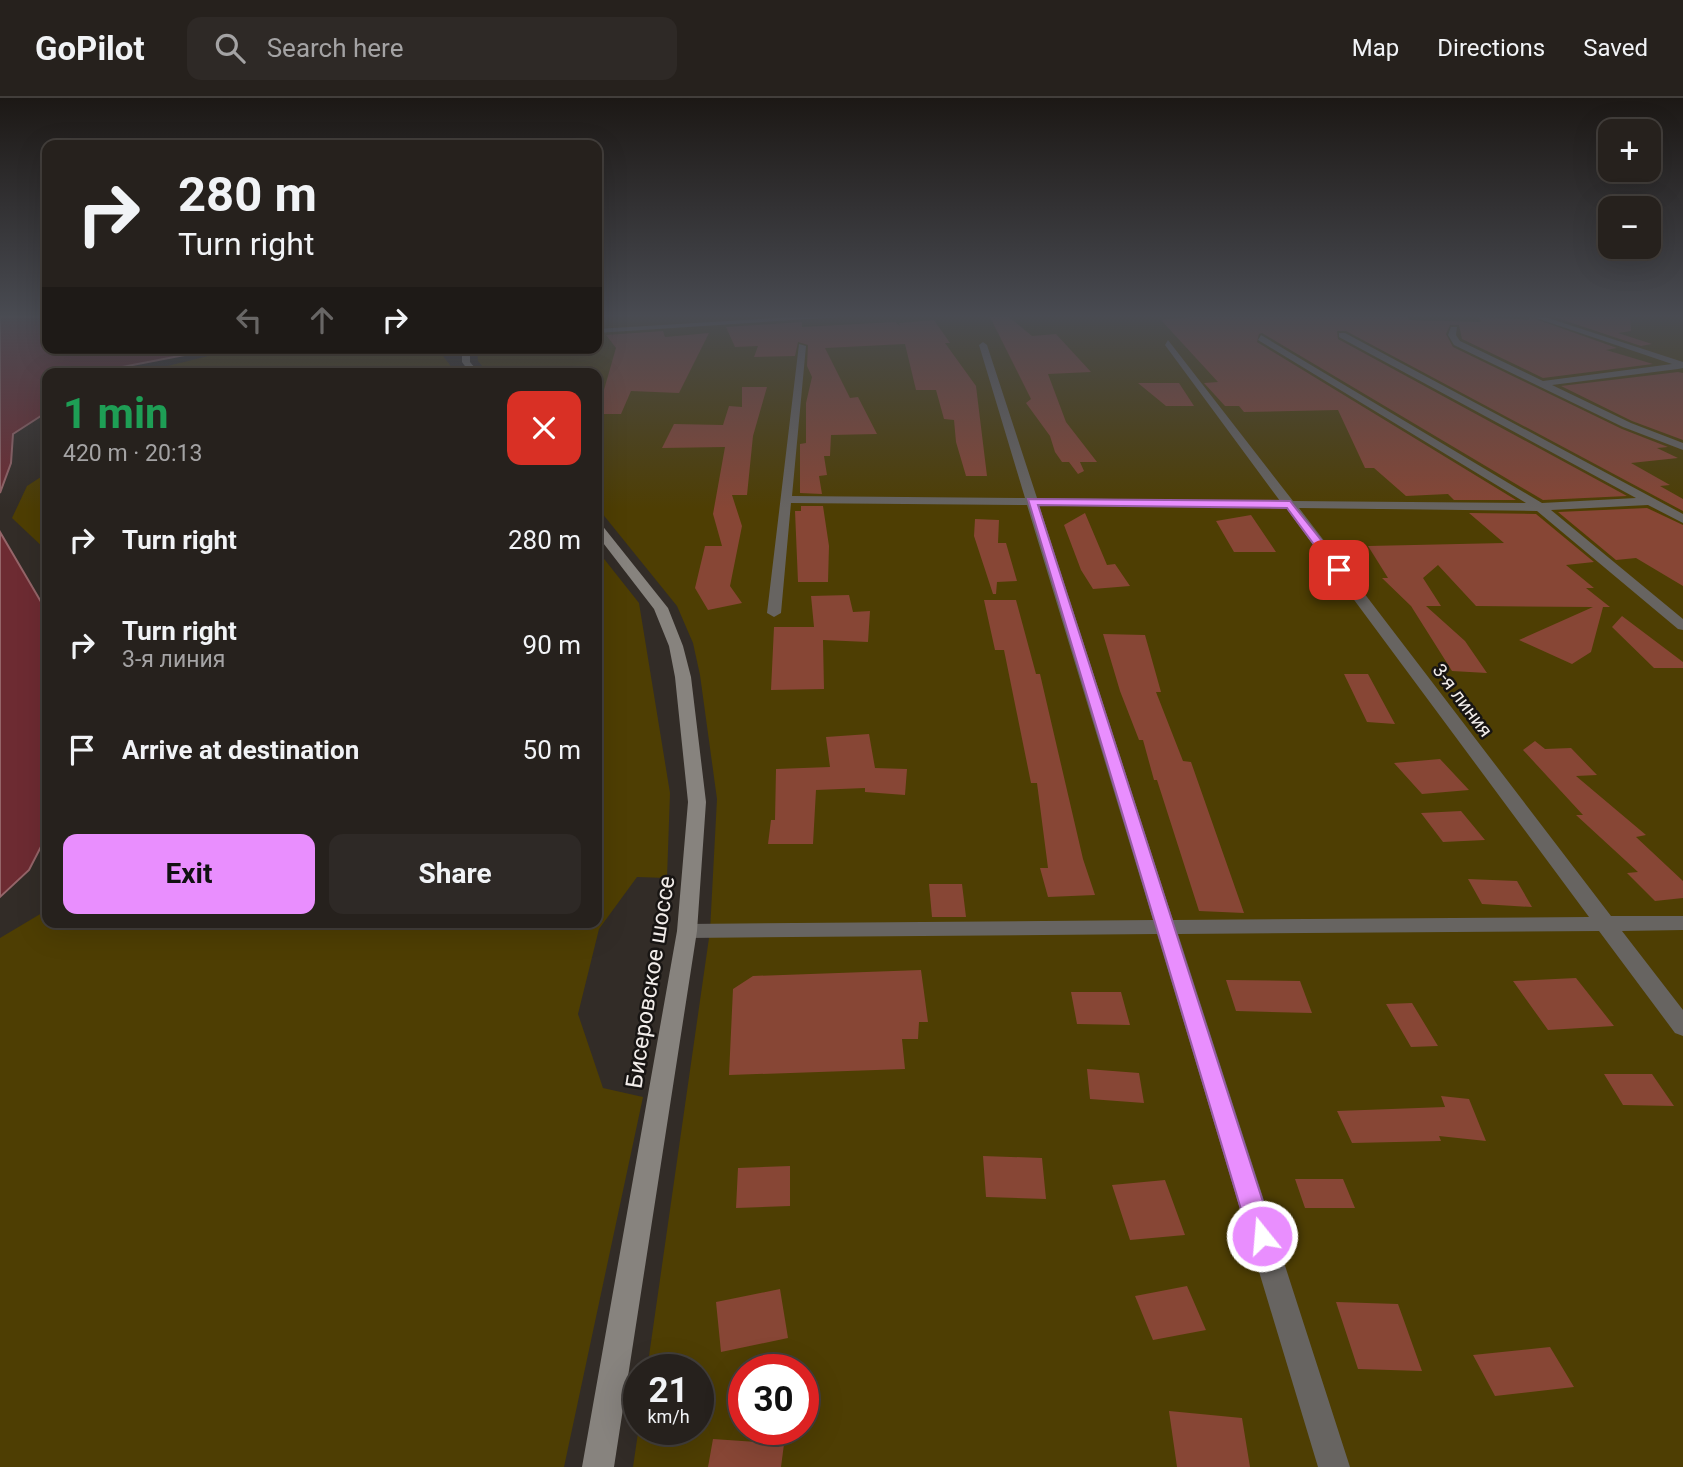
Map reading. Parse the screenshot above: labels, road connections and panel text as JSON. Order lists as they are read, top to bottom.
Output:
{
  "streets": {
    "main road": ["Бисеровское шоссе"],
    "street": ["3-я линия"]
  },
  "page": {
    "header": "GoPilot",
    "search": "Search here",
    "nav": ["Map", "Directions", "Saved"],
    "map_buttons": ["+", "−"],
    "turn": ["280 m", "Turn right"],
    "heading": ["1 min", "420 m · 20:13"],
    "list": [
      {
        "name": "Turn right",
        "value": "280 m"
      },
      {
        "name": "Turn right",
        "note": "3-я линия",
        "value": "90 m"
      },
      {
        "name": "Arrive at destination",
        "value": "50 m"
      }
    ],
    "buttons": ["Exit", "Share"],
    "speed": "21 km/h",
    "limit": "30"
  }
}
